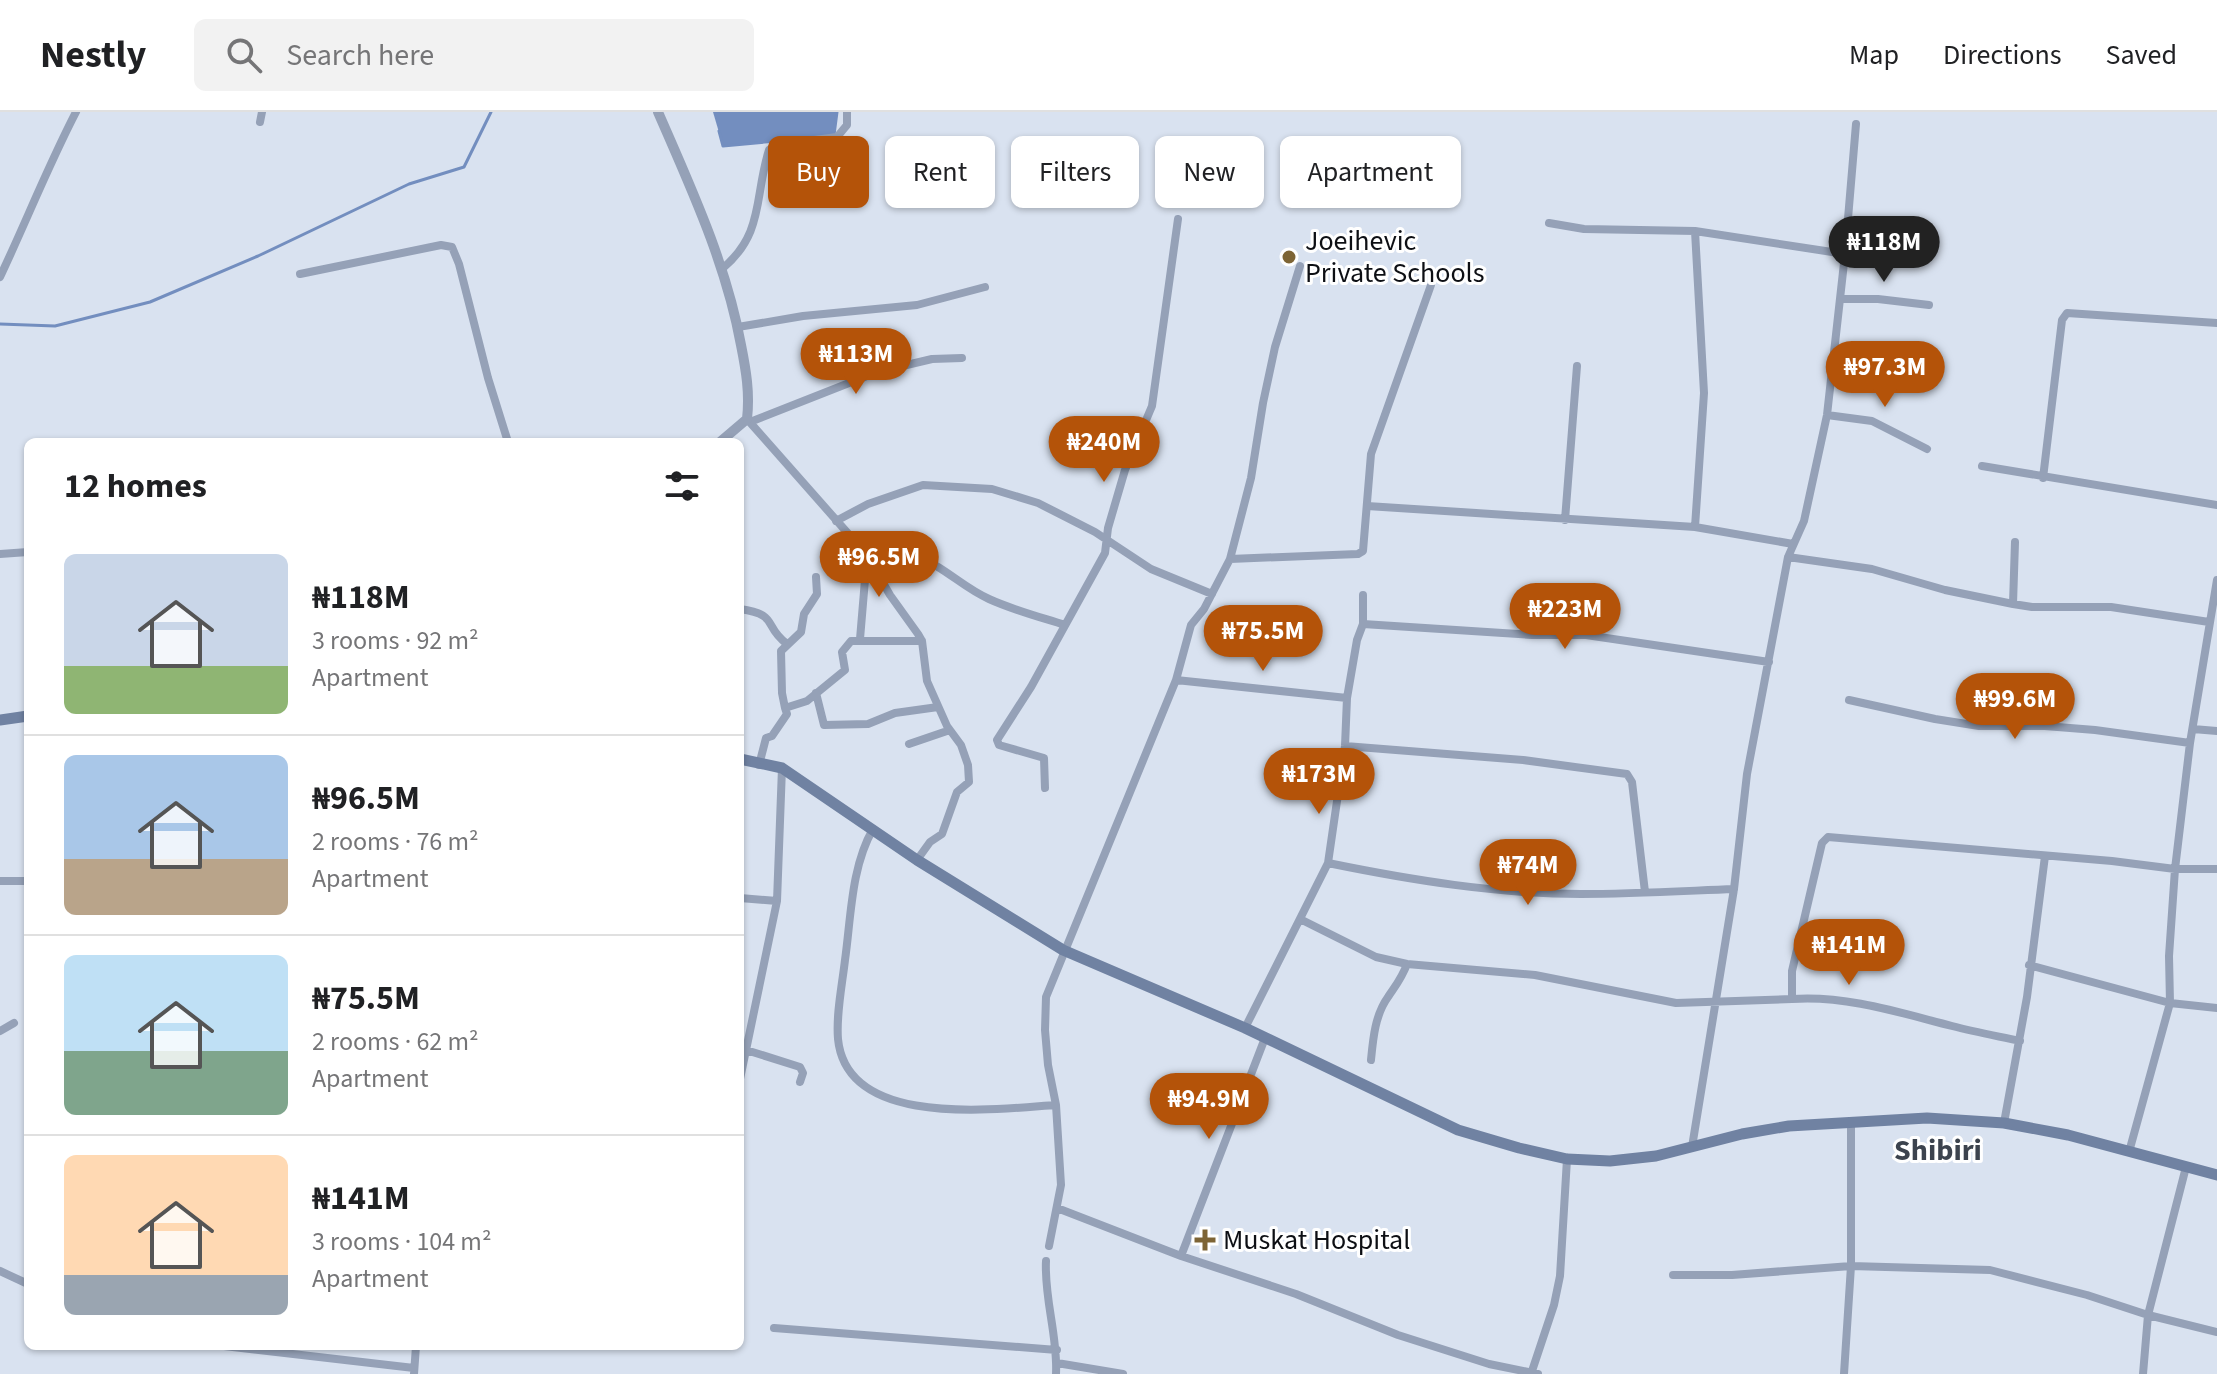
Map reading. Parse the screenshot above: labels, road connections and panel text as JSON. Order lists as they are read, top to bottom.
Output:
{
  "districts": ["Shibiri"],
  "places": {
    "other": ["Joeihevic Private Schools"],
    "health": ["Muskat Hospital"]
  },
  "page": {
    "header": "Nestly",
    "search": "Search here",
    "nav": ["Map", "Directions", "Saved"],
    "chip": [
      "Buy",
      "Rent",
      "Filters",
      "New",
      "Apartment"
    ],
    "price": [
      "₦118M",
      "₦113M",
      "₦97.3M",
      "₦240M",
      "₦96.5M",
      "₦223M",
      "₦75.5M",
      "₦99.6M",
      "₦173M",
      "₦74M",
      "₦141M",
      "₦94.9M"
    ],
    "heading": "12 homes",
    "list": [
      {
        "name": "₦118M",
        "note": "3 rooms · 92 m² · Apartment"
      },
      {
        "name": "₦96.5M",
        "note": "2 rooms · 76 m² · Apartment"
      },
      {
        "name": "₦75.5M",
        "note": "2 rooms · 62 m² · Apartment"
      },
      {
        "name": "₦141M",
        "note": "3 rooms · 104 m² · Apartment"
      }
    ]
  }
}
